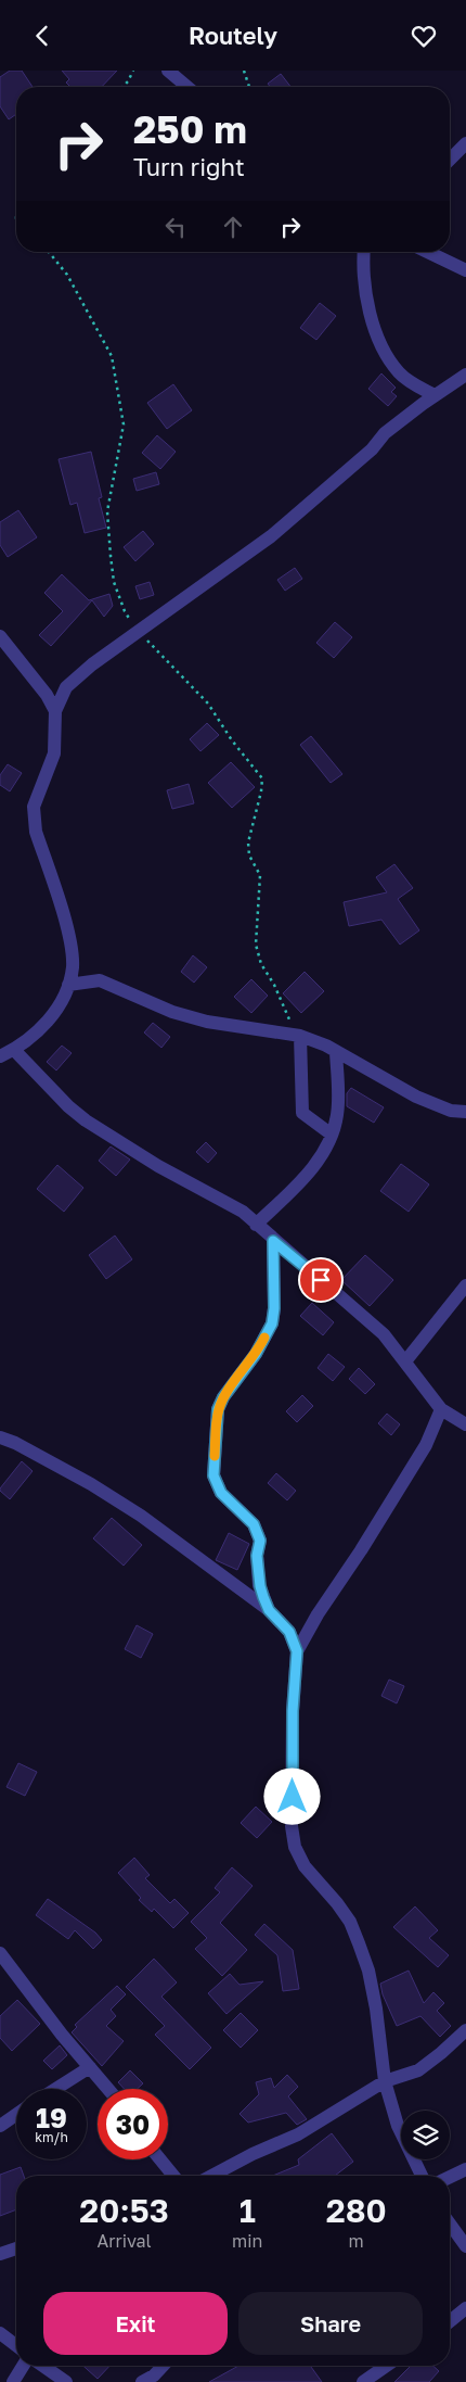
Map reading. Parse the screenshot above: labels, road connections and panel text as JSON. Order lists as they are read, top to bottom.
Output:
{
  "page": {
    "header": "Routely",
    "turn": ["250 m", "Turn right"],
    "speed": "19 km/h",
    "limit": "30",
    "eta": [
      "20:53",
      "Arrival",
      "1",
      "min",
      "280",
      "m"
    ],
    "buttons": ["Exit", "Share"]
  }
}
